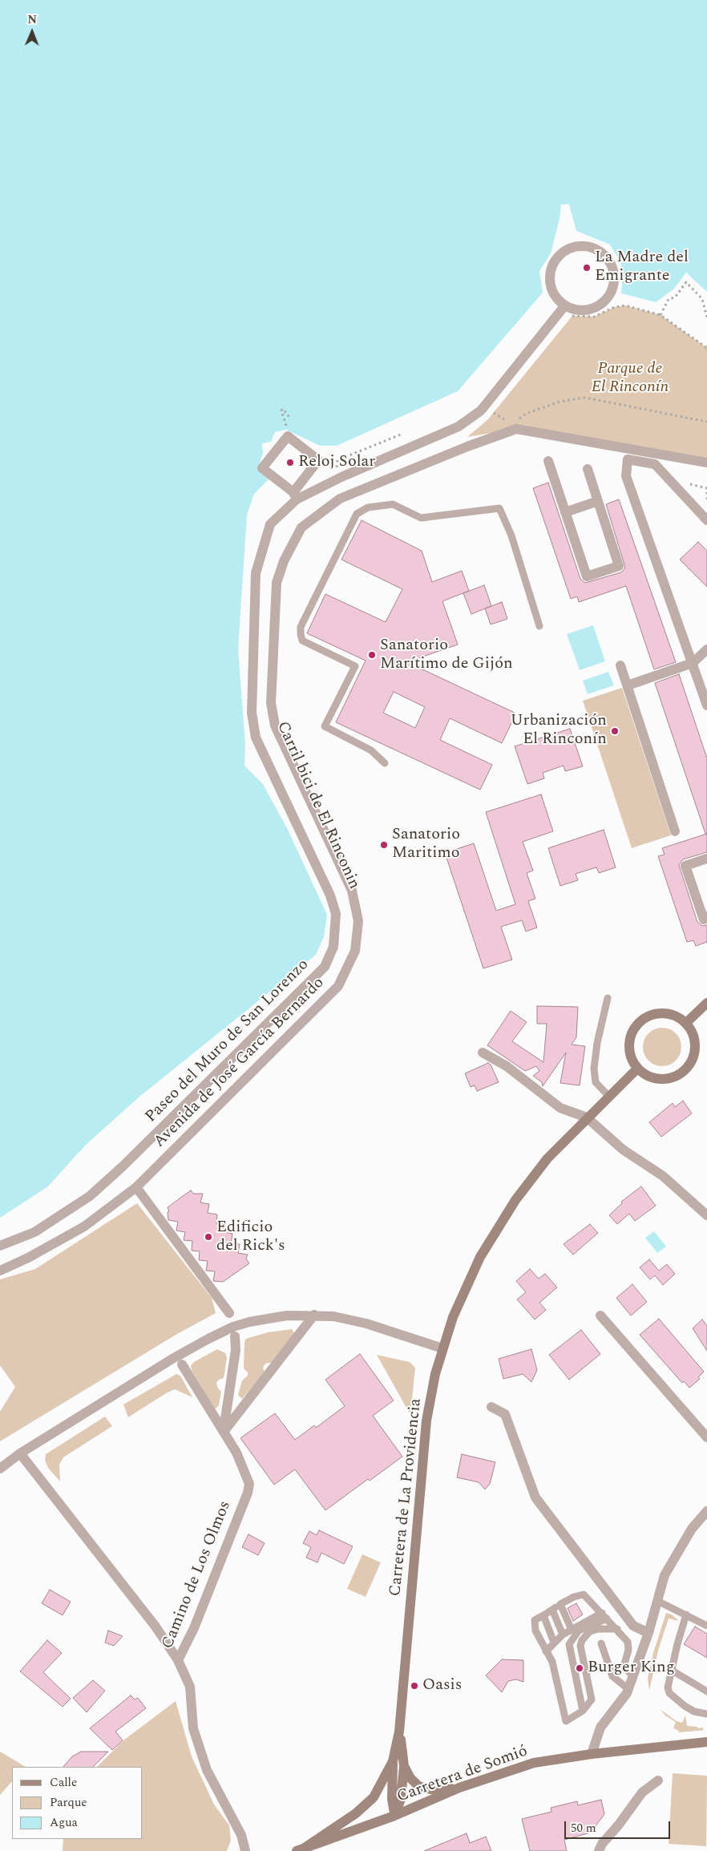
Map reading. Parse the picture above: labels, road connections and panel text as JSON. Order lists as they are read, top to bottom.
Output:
{
  "streets": {
    "street": [
      "Paseo del Muro de San Lorenzo",
      "Avenida de José García Bernardo",
      "Carretera de La Providencia",
      "Camino de Los Olmos",
      "Carretera de Somió"
    ]
  },
  "crossings": [
    ["Carretera de La Providencia", "Carretera de Somió"]
  ],
  "parks": ["Parque de El Rinconín"],
  "places": [
    "La Madre del Emigrante",
    "Reloj Solar",
    "Sanatorio Marítimo de Gijón",
    "Urbanización El Rinconín",
    "Sanatorio Maritimo",
    "Edificio del Rick's",
    "Burger King",
    "Oasis"
  ],
  "legend": ["Calle", "Parque", "Agua"],
  "scale_bar": "50 m",
  "north": "top"
}
